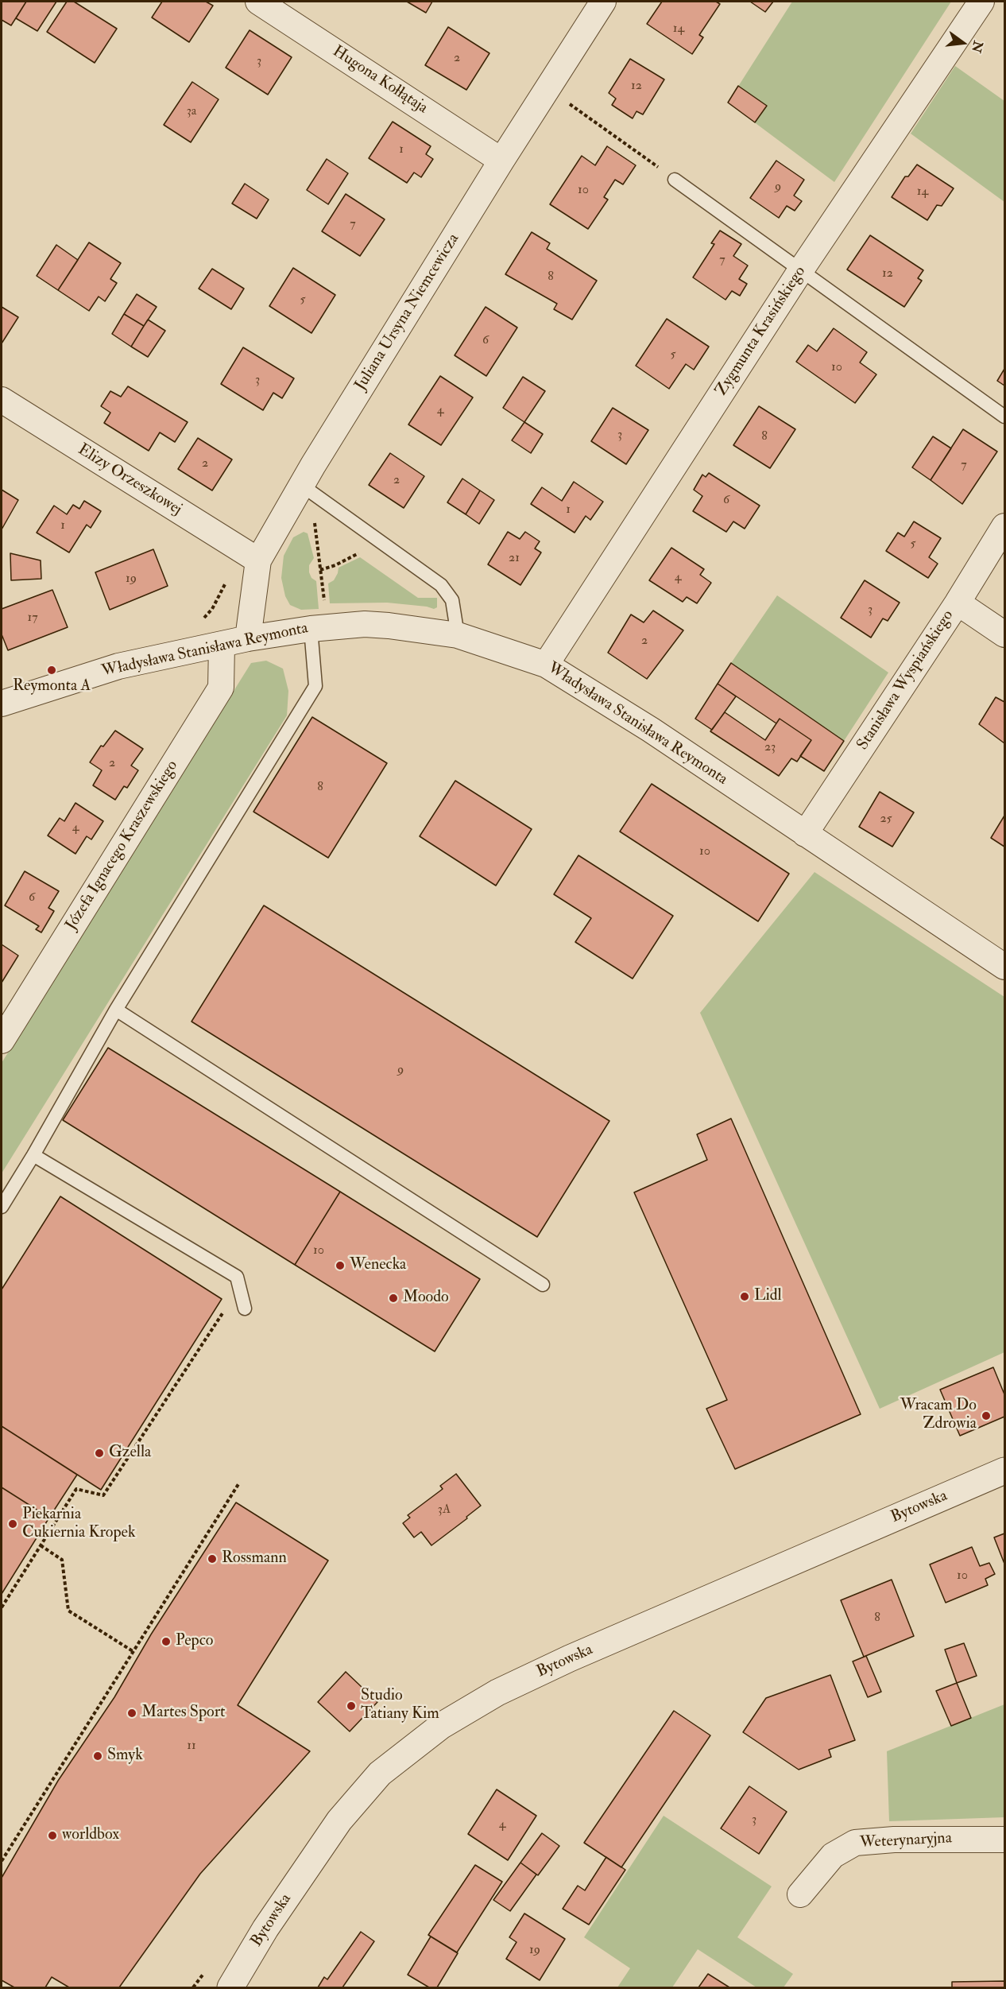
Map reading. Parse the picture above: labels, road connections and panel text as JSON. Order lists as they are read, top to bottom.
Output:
{
  "streets": {
    "street": [
      "Hugona Kołłątaja",
      "Juliana Ursyna Niemcewicza",
      "Zygmunta Krasińskiego",
      "Elizy Orzeszkowej",
      "Władysława Stanisława Reymonta",
      "Stanisława Wyspiańskiego",
      "Józefa Ignacego Kraszewskiego",
      "Bytowska",
      "Weterynaryjna"
    ]
  },
  "crossings": [
    ["Hugona Kołłątaja", "Juliana Ursyna Niemcewicza"],
    ["Juliana Ursyna Niemcewicza", "Elizy Orzeszkowej"],
    ["Juliana Ursyna Niemcewicza", "Władysława Stanisława Reymonta"],
    ["Zygmunta Krasińskiego", "Władysława Stanisława Reymonta"],
    ["Władysława Stanisława Reymonta", "Stanisława Wyspiańskiego"],
    ["Władysława Stanisława Reymonta", "Józefa Ignacego Kraszewskiego"]
  ],
  "places": [
    "Reymonta A",
    "Wenecka",
    "Lidl",
    "Moodo",
    "Wracam Do Zdrowia",
    "Gzella",
    "Piekarnia Cukiernia Kropek",
    "Rossmann",
    "Pepco",
    "Studio Tatiany Kim",
    "Martes Sport",
    "Smyk",
    "worldbox"
  ],
  "house_numbers": [
    "14",
    "2",
    "3",
    "12",
    "3a",
    "1",
    "9",
    "10",
    "14",
    "7",
    "7",
    "12",
    "8",
    "5",
    "6",
    "5",
    "10",
    "3",
    "4",
    "3",
    "8",
    "2",
    "7",
    "2",
    "6",
    "1",
    "1",
    "5",
    "21",
    "4",
    "19",
    "3",
    "17",
    "2",
    "23",
    "2",
    "8",
    "25",
    "4",
    "10",
    "6",
    "9",
    "10",
    "3A",
    "10",
    "8",
    "11",
    "3",
    "4",
    "19"
  ],
  "north": "right"
}
